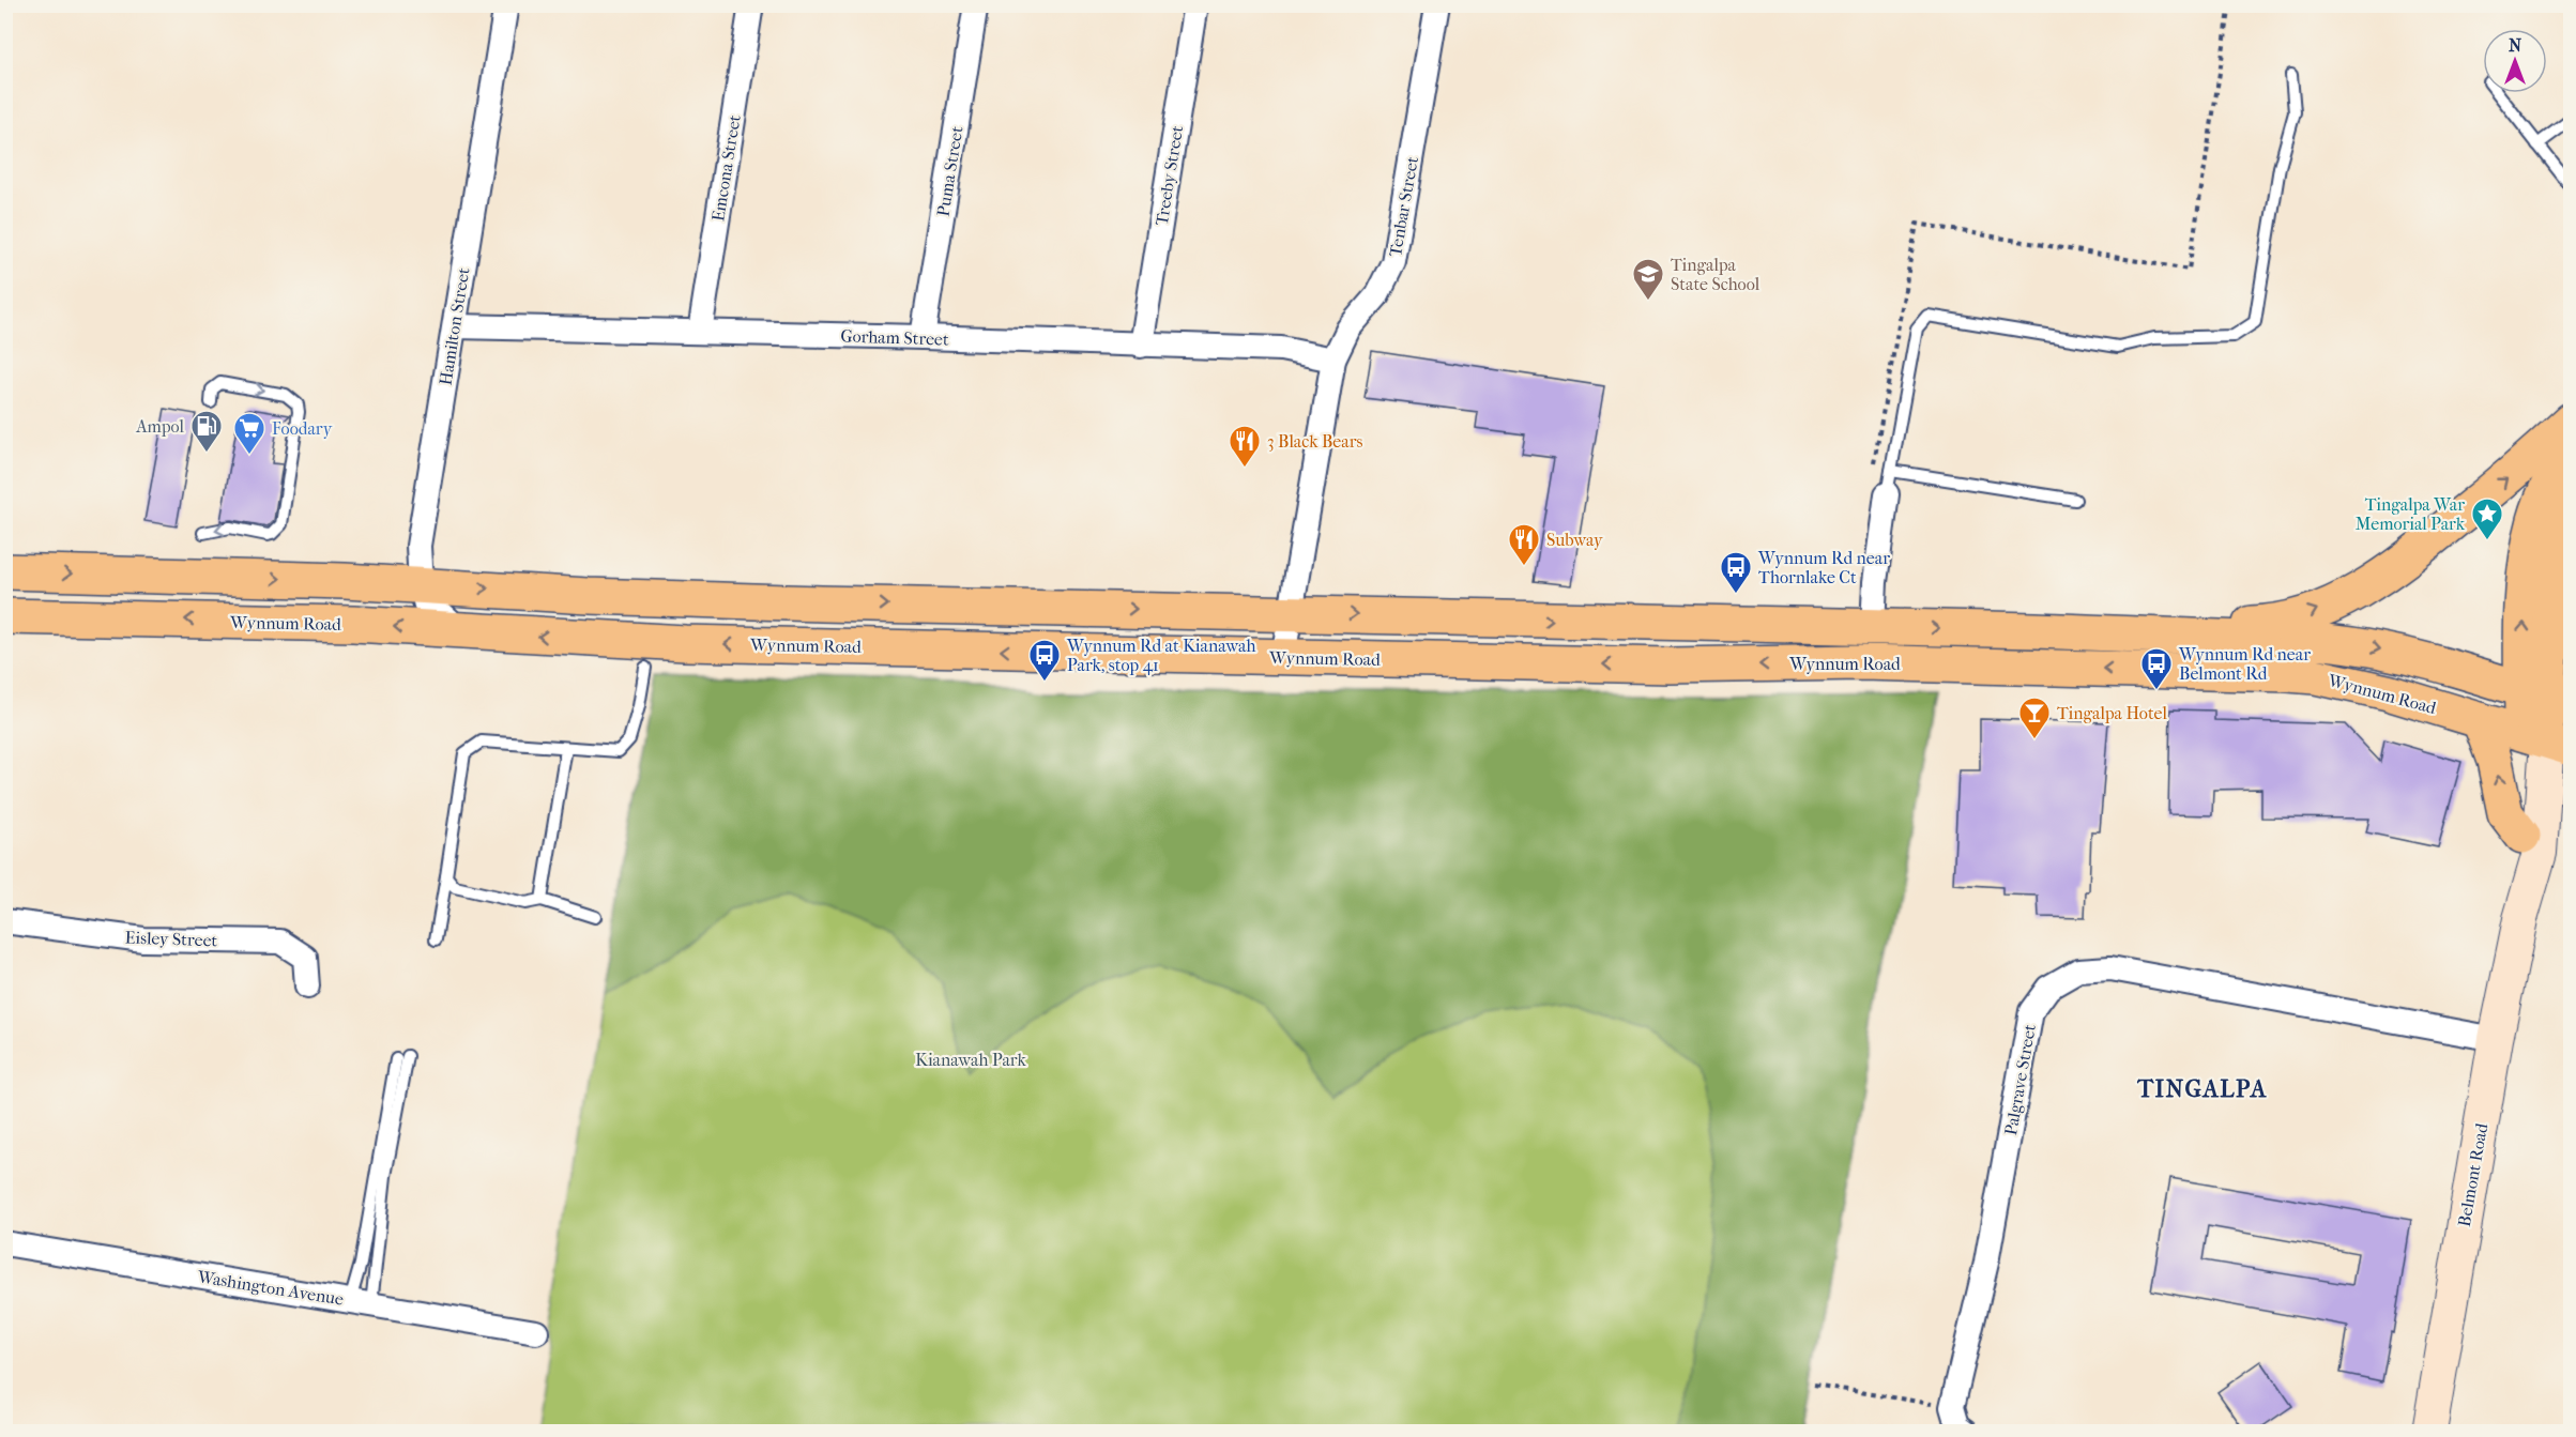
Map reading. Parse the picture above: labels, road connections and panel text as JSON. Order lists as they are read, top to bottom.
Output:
{
  "streets": {
    "main road": ["Wynnum Road", "Belmont Road"],
    "street": [
      "Emcona Street",
      "Puma Street",
      "Treeby Street",
      "Tenbar Street",
      "Hamilton Street",
      "Gorham Street",
      "Eisley Street",
      "Palgrave Street",
      "Washington Avenue"
    ]
  },
  "crossings": [
    ["Emcona Street", "Gorham Street"],
    ["Puma Street", "Gorham Street"],
    ["Treeby Street", "Gorham Street"],
    ["Tenbar Street", "Gorham Street"],
    ["Tenbar Street", "Wynnum Road"],
    ["Hamilton Street", "Gorham Street"],
    ["Hamilton Street", "Wynnum Road"],
    ["Wynnum Road", "Belmont Road"],
    ["Palgrave Street", "Belmont Road"]
  ],
  "districts": ["TINGALPA"],
  "parks": ["Kianawah Park"],
  "places": {
    "school or university": ["Tingalpa State School"],
    "fuel station": ["Ampol"],
    "supermarket": ["Foodary"],
    "restaurant": ["3 Black Bears", "Subway"],
    "place": ["Tingalpa War Memorial Park"],
    "bus stop": ["Wynnum Rd near Thornlake Ct", "Wynnum Rd at Kianawah Park, stop 41", "Wynnum Rd near Belmont Rd"],
    "bar": ["Tingalpa Hotel"]
  },
  "north": "top"
}
